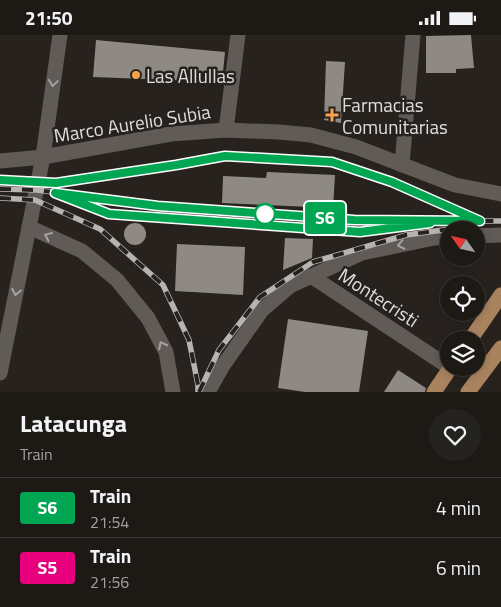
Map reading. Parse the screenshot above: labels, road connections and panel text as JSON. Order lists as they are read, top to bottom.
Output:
{
  "streets": {
    "street": ["Marco Aurelio Subia", "Montecristi"]
  },
  "places": {
    "other": ["Las Allullas"],
    "health": ["Farmacias Comunitarias"]
  },
  "north": "top left",
  "page": {
    "status": "21:50",
    "on_map": "S6",
    "heading": ["Latacunga", "Train"],
    "list": [
      {
        "mark": "S6",
        "name": "Train",
        "note": "21:54",
        "value": "4 min"
      },
      {
        "mark": "S5",
        "name": "Train",
        "note": "21:56",
        "value": "6 min"
      }
    ]
  }
}
